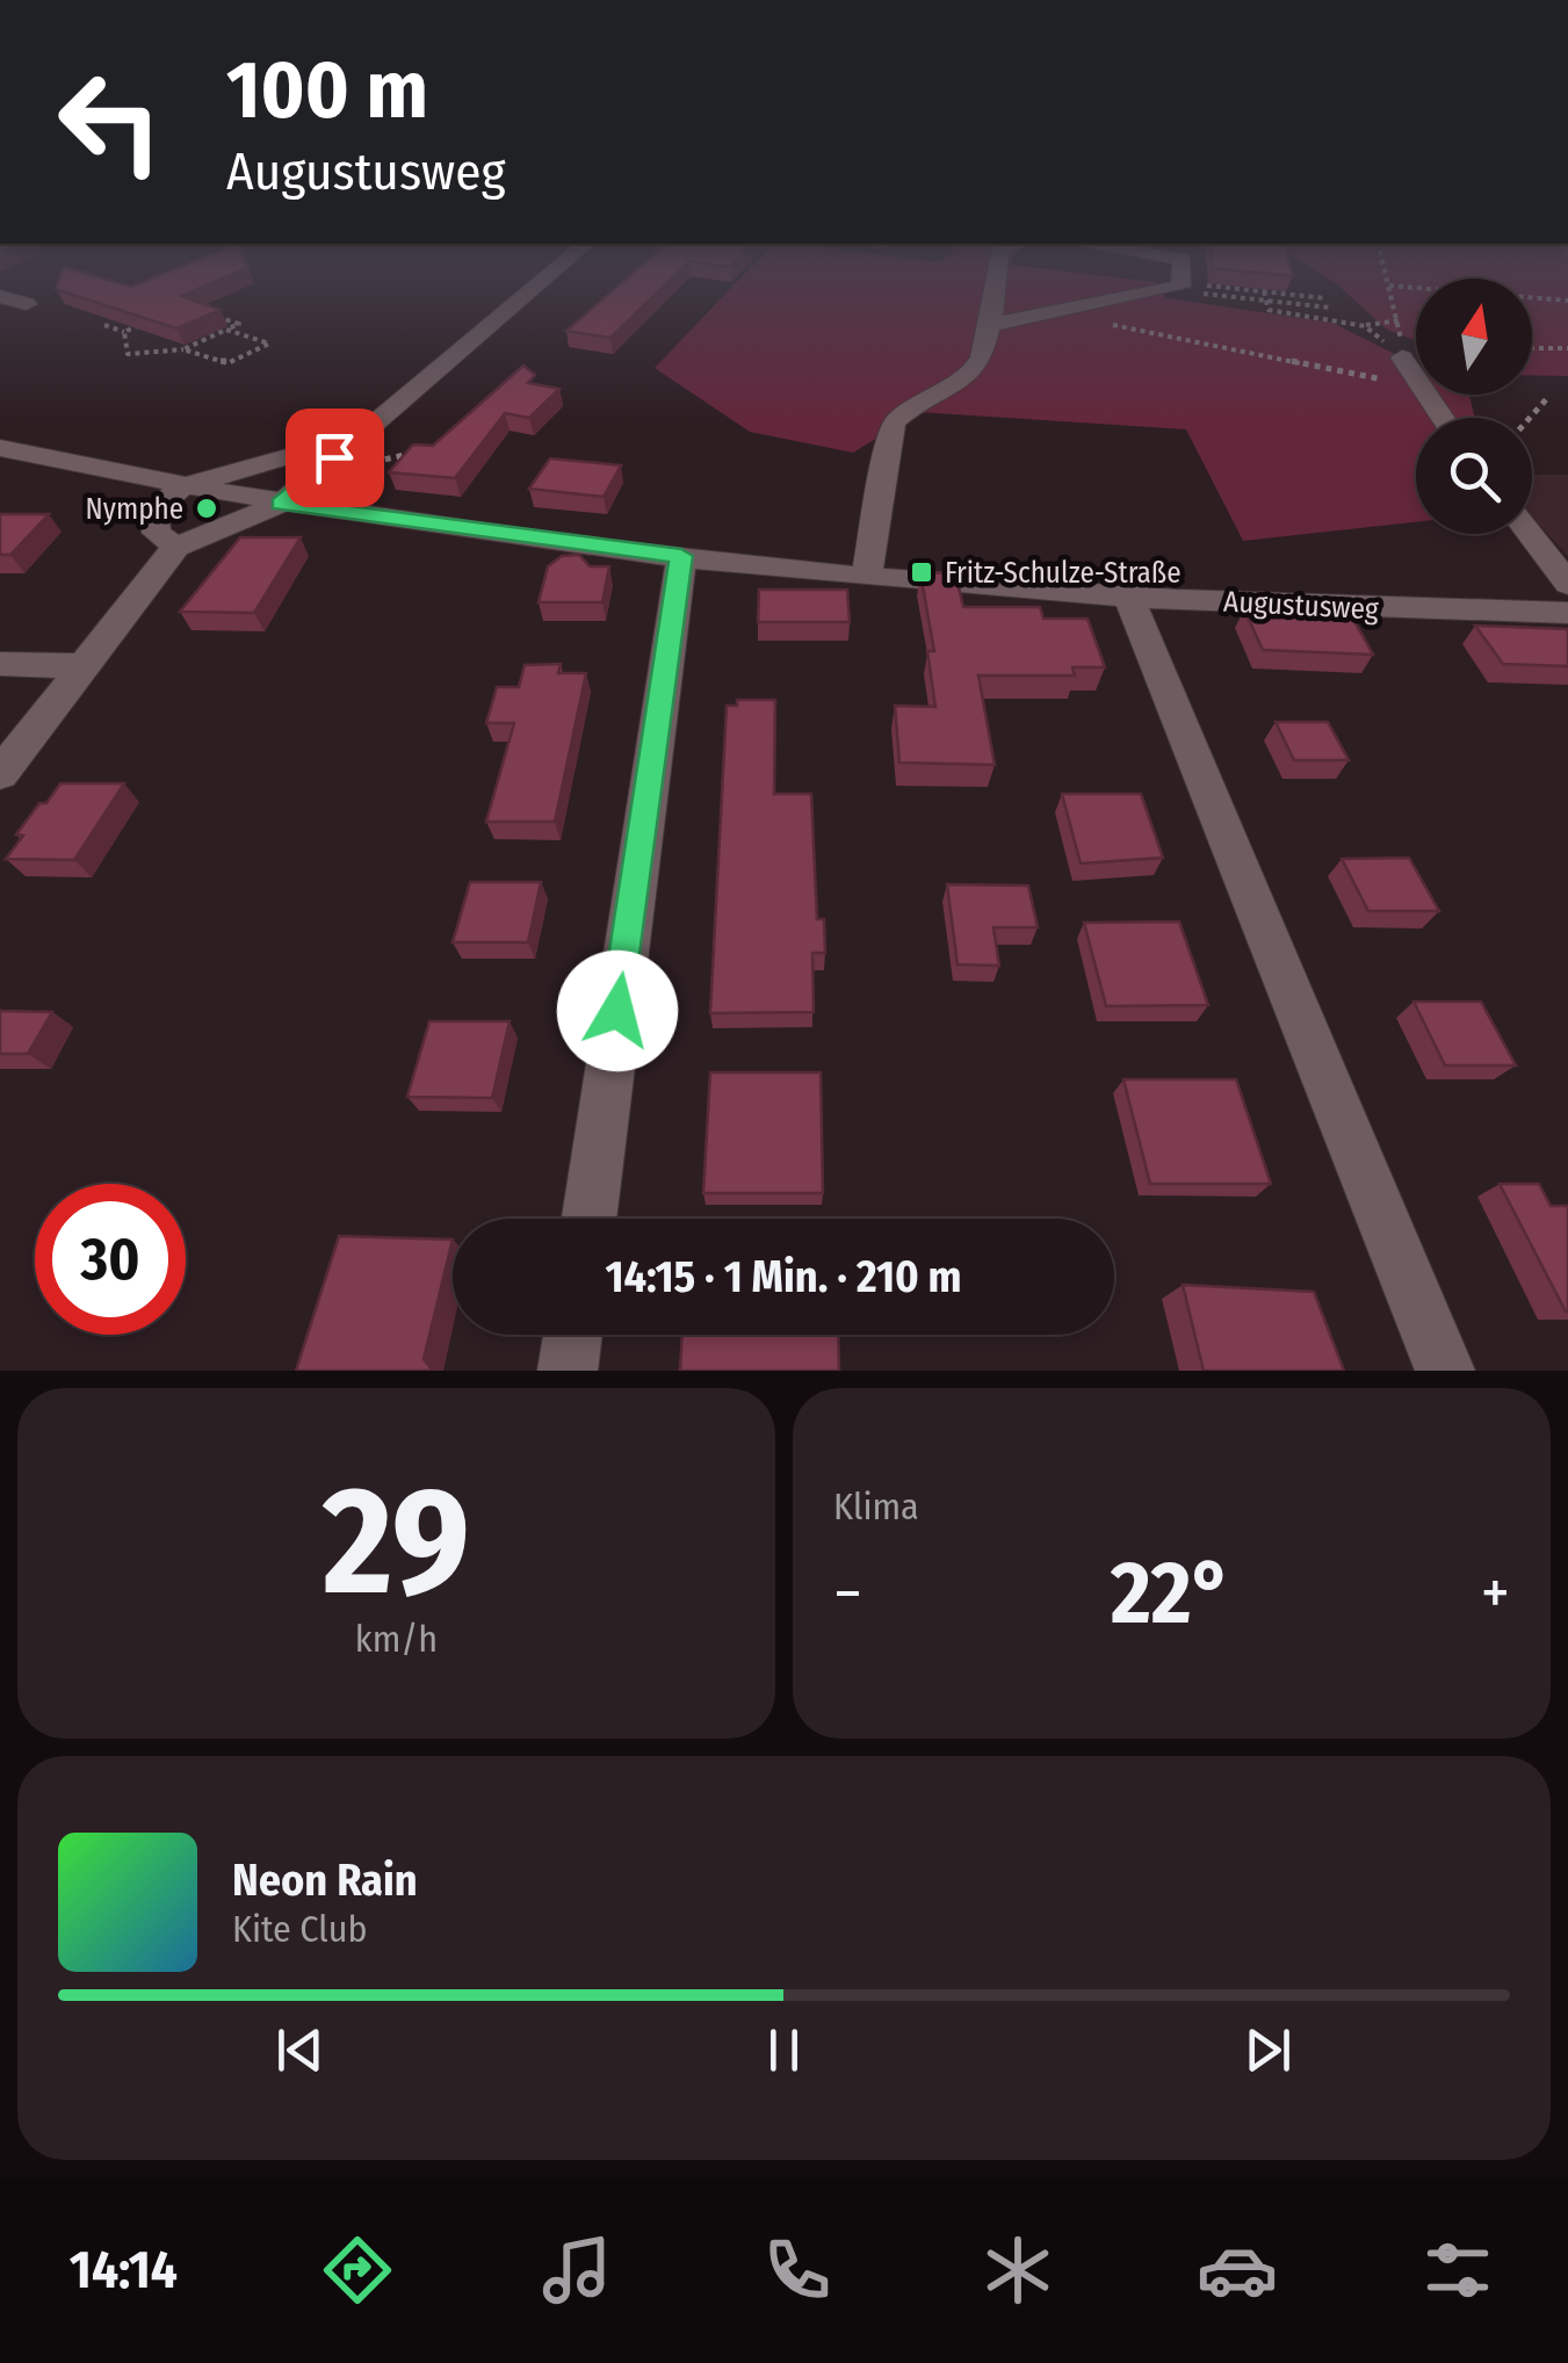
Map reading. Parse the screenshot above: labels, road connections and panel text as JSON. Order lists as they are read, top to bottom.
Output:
{
  "streets": {
    "street": ["Augustusweg"]
  },
  "places": {
    "other": ["Nymphe"],
    "transit": ["Fritz-Schulze-Straße"]
  },
  "north": "top",
  "page": {
    "turn": ["100 m", "Augustusweg"],
    "limit": "30",
    "trip": "14:15 · 1 Min. · 210 m",
    "tile": [
      ["29", "km/h"],
      "Klima"
    ],
    "heat": ["−", "22°", "+"],
    "song": ["Neon Rain", "Kite Club"],
    "tabs": "14:14"
  }
}
